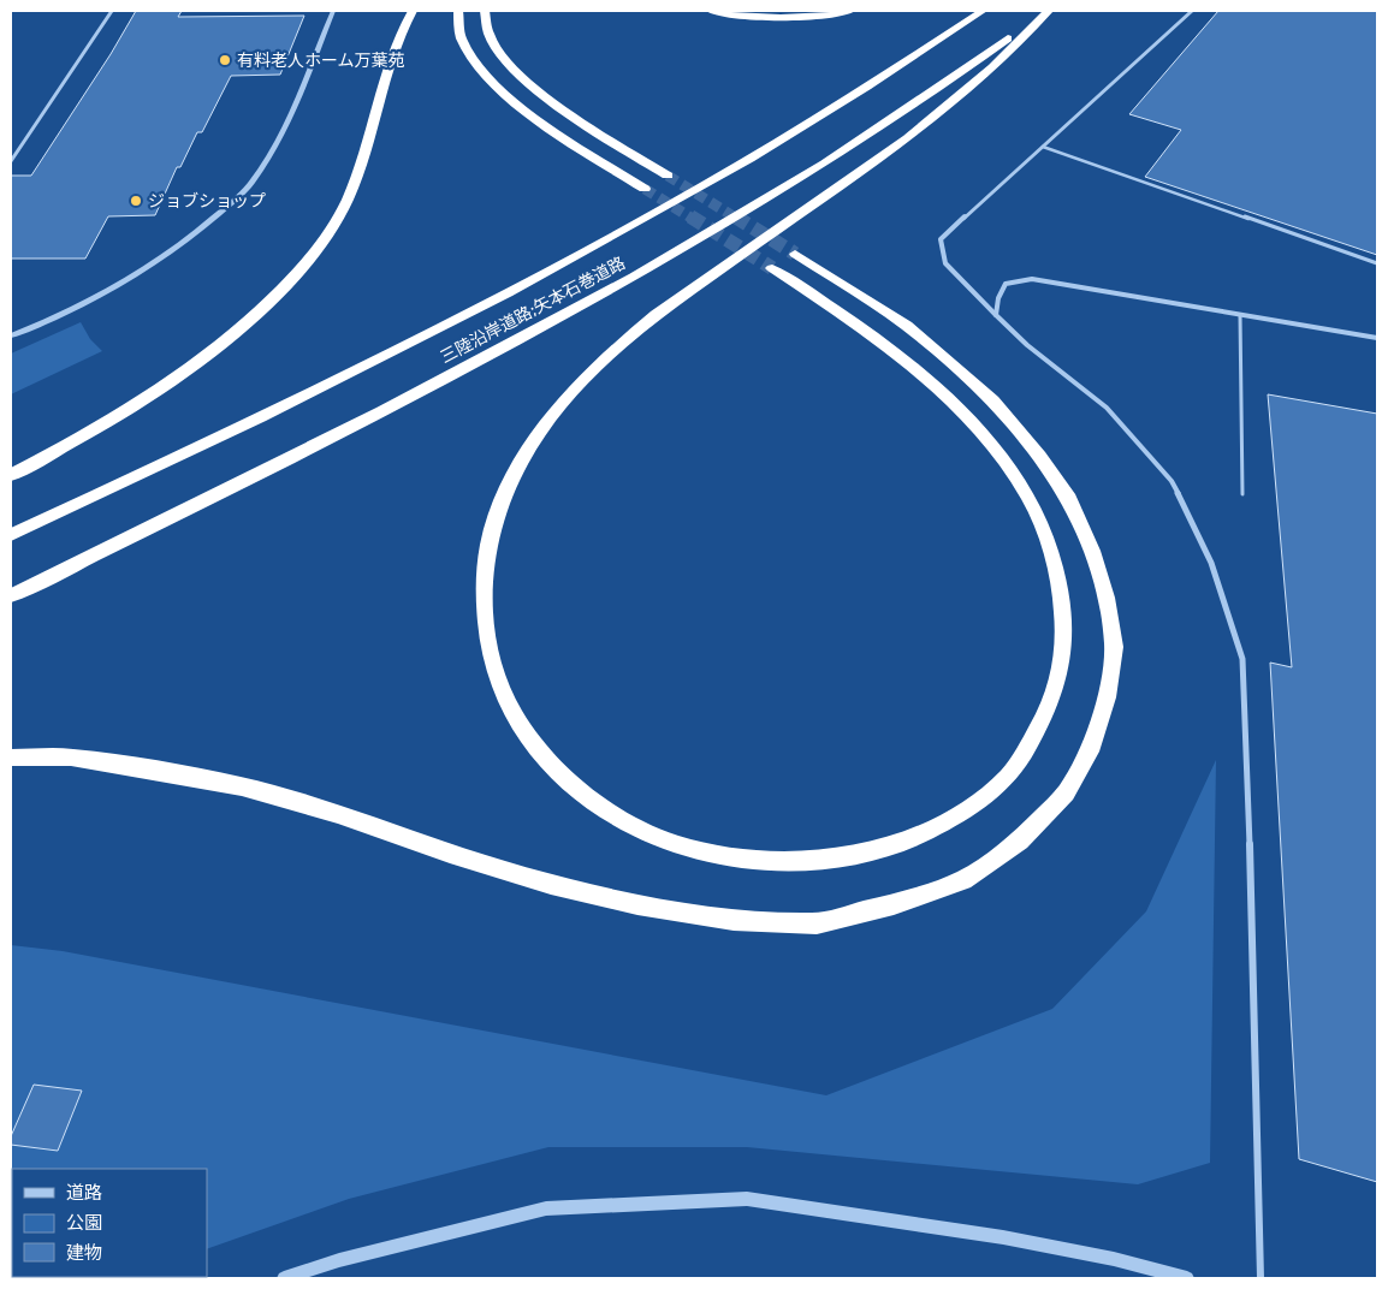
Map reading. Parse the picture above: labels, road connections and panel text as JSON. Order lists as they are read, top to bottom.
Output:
{
  "streets": {
    "highway": ["三陸沿岸道路;矢本石巻道路"]
  },
  "places": ["有料老人ホーム万葉苑", "ジョブショップ"],
  "legend": ["道路", "公園", "建物"]
}
